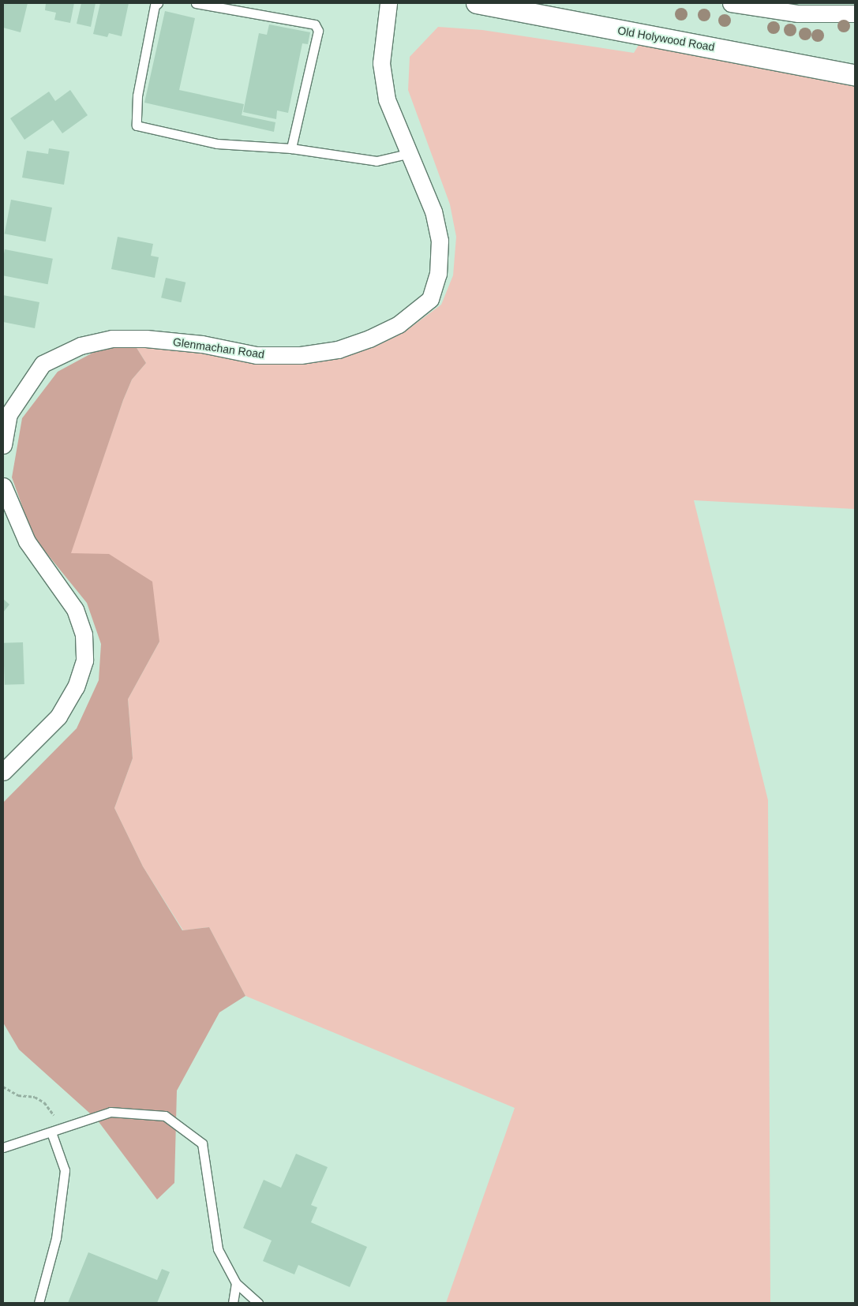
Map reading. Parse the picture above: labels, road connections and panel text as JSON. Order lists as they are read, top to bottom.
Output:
{
  "streets": {
    "street": ["Old Holywood Road", "Glenmachan Road"]
  }
}
